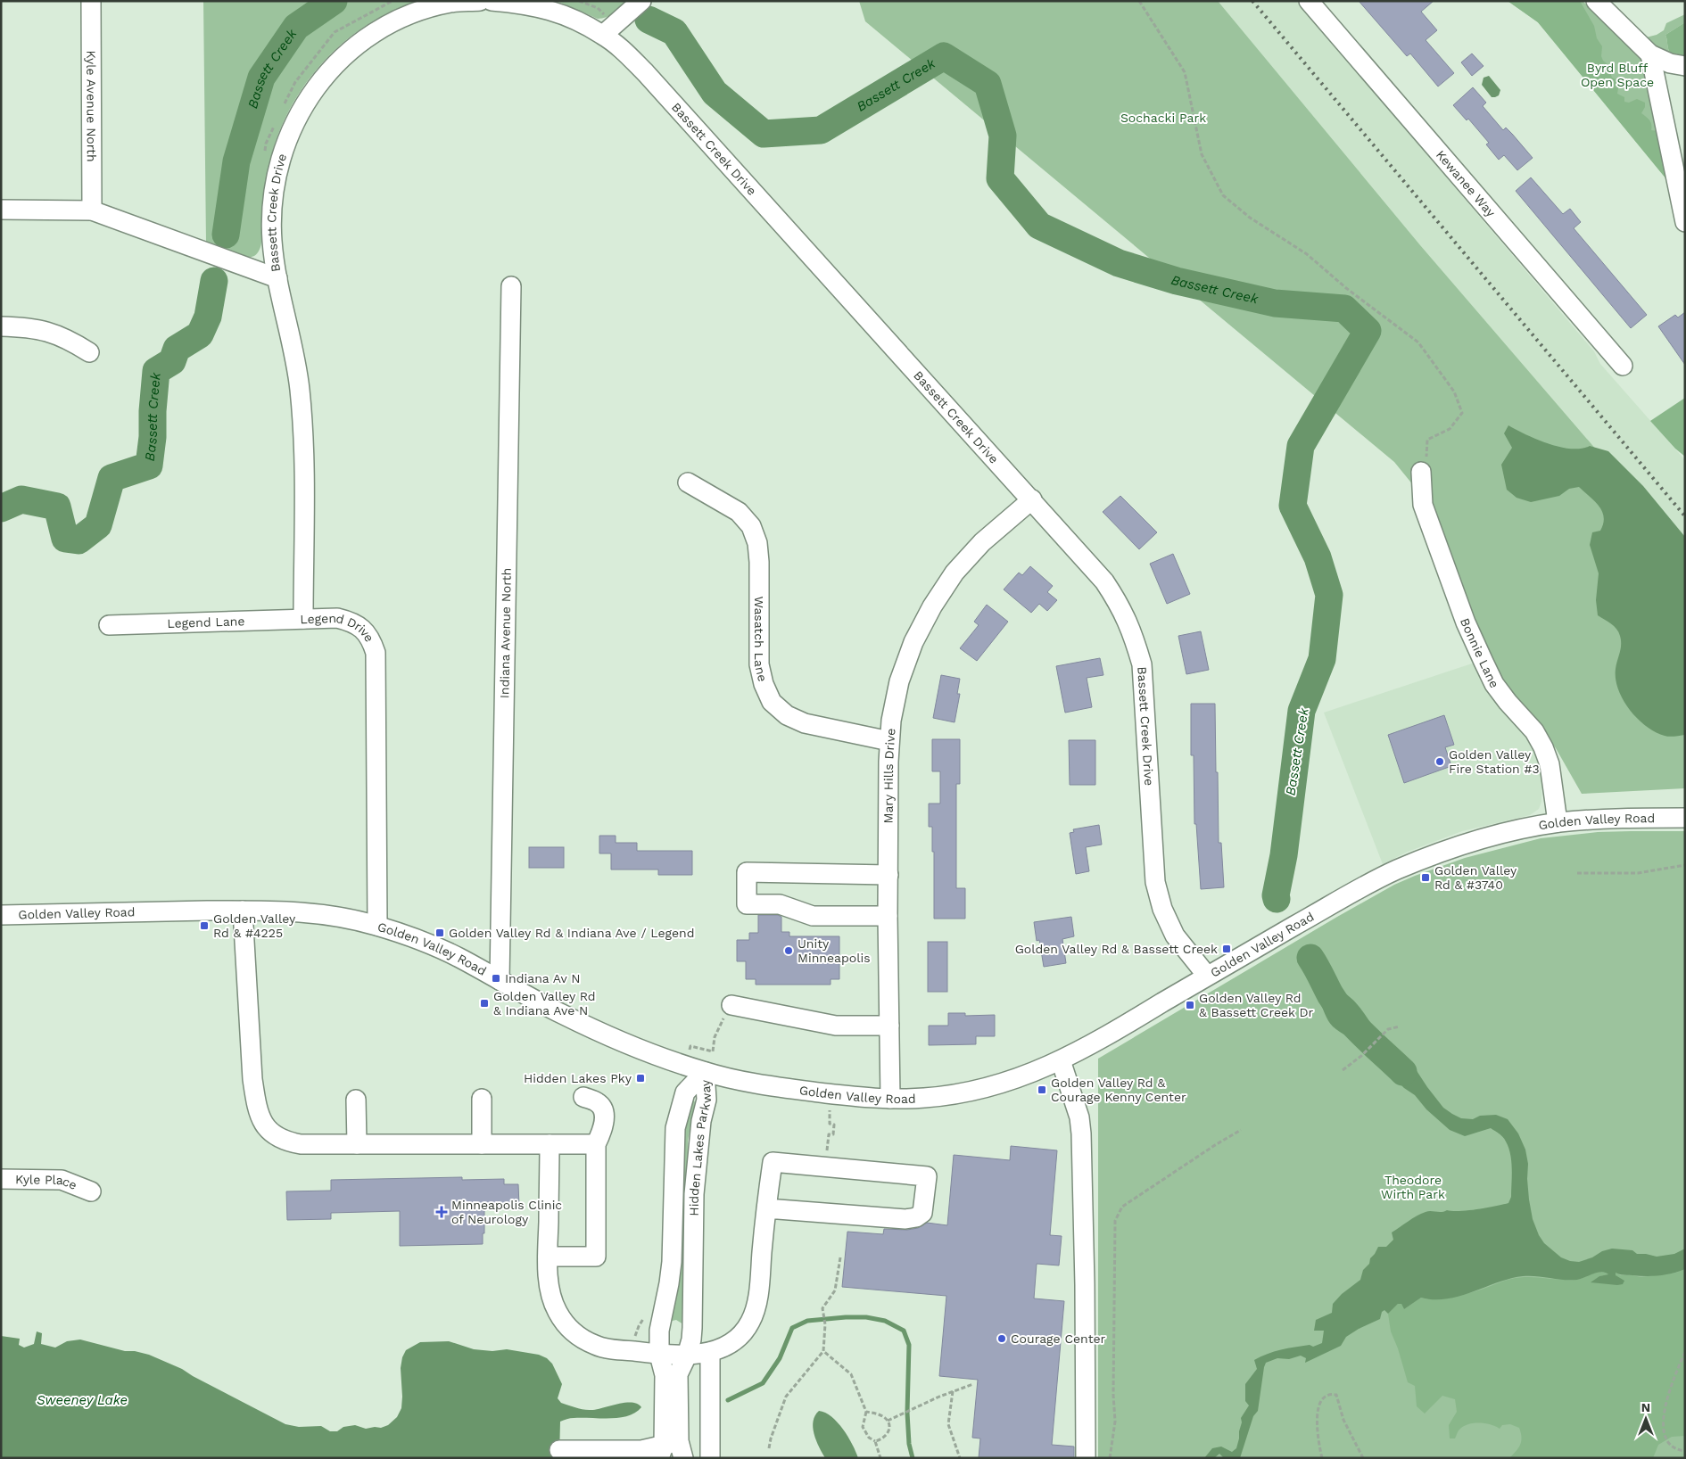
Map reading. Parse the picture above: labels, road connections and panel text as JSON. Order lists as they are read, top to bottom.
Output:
{
  "streets": {
    "street": [
      "Kyle Avenue North",
      "Bassett Creek Drive",
      "Kewanee Way",
      "Legend Lane",
      "Legend Drive",
      "Indiana Avenue North",
      "Wasatch Lane",
      "Bonnie Lane",
      "Mary Hills Drive",
      "Golden Valley Road",
      "Hidden Lakes Parkway",
      "Kyle Place"
    ]
  },
  "crossings": [
    ["Kyle Avenue North", "Bassett Creek Drive"],
    ["Bassett Creek Drive", "Legend Drive"],
    ["Bassett Creek Drive", "Mary Hills Drive"],
    ["Bassett Creek Drive", "Golden Valley Road"],
    ["Legend Lane", "Legend Drive"],
    ["Legend Drive", "Golden Valley Road"],
    ["Indiana Avenue North", "Golden Valley Road"],
    ["Wasatch Lane", "Mary Hills Drive"],
    ["Bonnie Lane", "Golden Valley Road"],
    ["Mary Hills Drive", "Golden Valley Road"],
    ["Golden Valley Road", "Hidden Lakes Parkway"]
  ],
  "water": ["Bassett Creek", "Sweeney Lake"],
  "parks": ["Byrd Bluff Open Space", "Sochacki Park", "Theodore Wirth Park"],
  "places": {
    "other": ["Golden Valley Fire Station #3", "Unity Minneapolis", "Courage Center"],
    "transit": [
      "Golden Valley Rd & #3740",
      "Golden Valley Rd & #4225",
      "Golden Valley Rd & Indiana Ave / Legend",
      "Golden Valley Rd & Bassett Creek",
      "Indiana Av N",
      "Golden Valley Rd & Indiana Ave N",
      "Golden Valley Rd & Bassett Creek Dr",
      "Hidden Lakes Pky",
      "Golden Valley Rd & Courage Kenny Center"
    ],
    "health": ["Minneapolis Clinic of Neurology"]
  },
  "north": "top"
}
